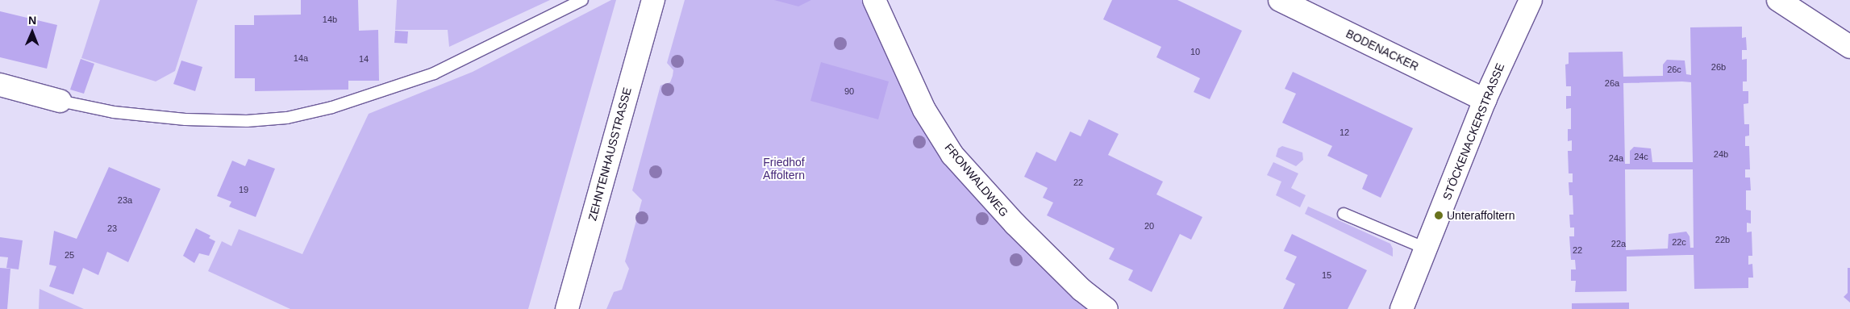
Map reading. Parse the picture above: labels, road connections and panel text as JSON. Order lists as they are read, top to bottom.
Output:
{
  "streets": {
    "street": [
      "BODENACKER",
      "STÖCKENACKERSTRASSE",
      "ZEHNTENHAUSSTRASSE",
      "FRONWALDWEG"
    ]
  },
  "crossings": [
    ["BODENACKER", "STÖCKENACKERSTRASSE"]
  ],
  "parks": ["Friedhof Affoltern"],
  "places": ["Unteraffoltern"],
  "house_numbers": [
    "14b",
    "10",
    "14a",
    "14",
    "26b",
    "26c",
    "26a",
    "90",
    "12",
    "24b",
    "24c",
    "24a",
    "22",
    "19",
    "23a",
    "20",
    "23",
    "22b",
    "22c",
    "22a",
    "22",
    "25",
    "15"
  ],
  "north": "top"
}
